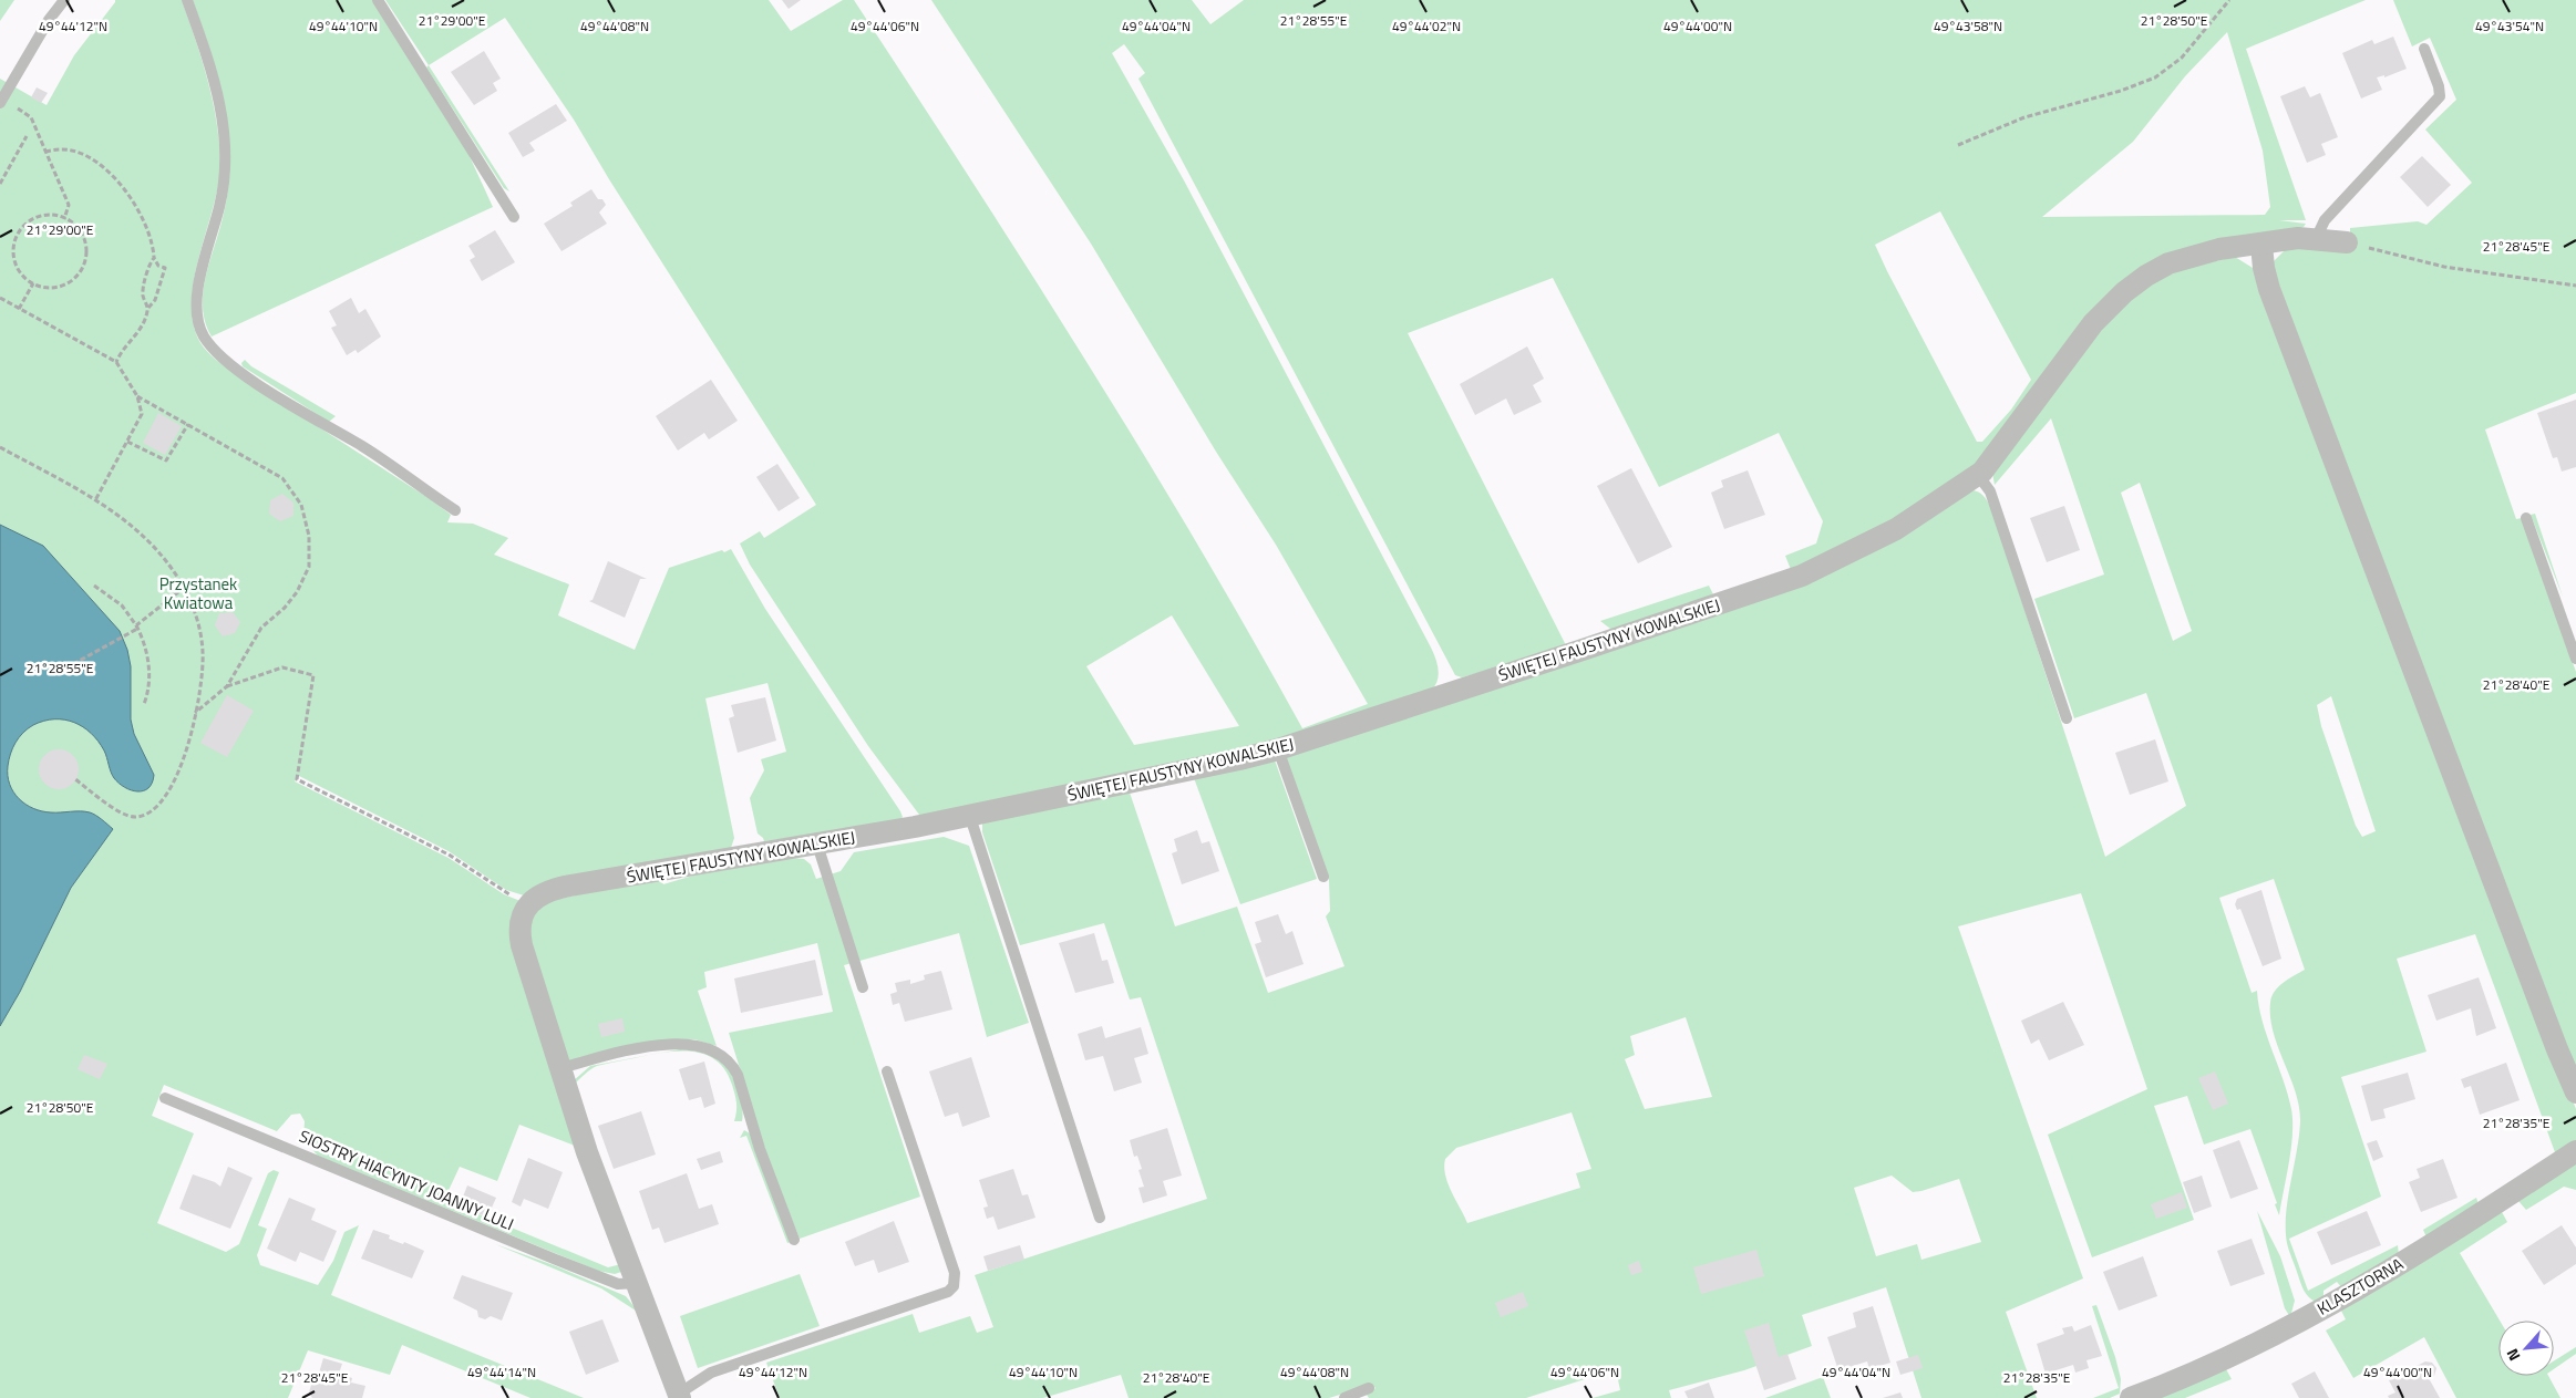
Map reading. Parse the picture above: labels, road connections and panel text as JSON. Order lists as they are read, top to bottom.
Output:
{
  "streets": {
    "street": ["ŚWIĘTEJ FAUSTYNY KOWALSKIEJ", "KLASZTORNA"],
    "lane": ["SIOSTRY HIACYNTY JOANNY LULI"]
  },
  "parks": ["Przystanek Kwiatowa"],
  "north": "bottom left",
  "coordinates": [
    "21°28'50\"E",
    "21°29'00\"E",
    "21°28'55\"E",
    "49°44'12\"N",
    "49°44'10\"N",
    "49°44'08\"N",
    "49°44'06\"N",
    "49°44'04\"N",
    "49°44'02\"N",
    "49°44'00\"N",
    "49°43'58\"N",
    "49°43'54\"N",
    "21°28'45\"E",
    "21°28'40\"E",
    "21°28'35\"E",
    "49°44'14\"N"
  ]
}
